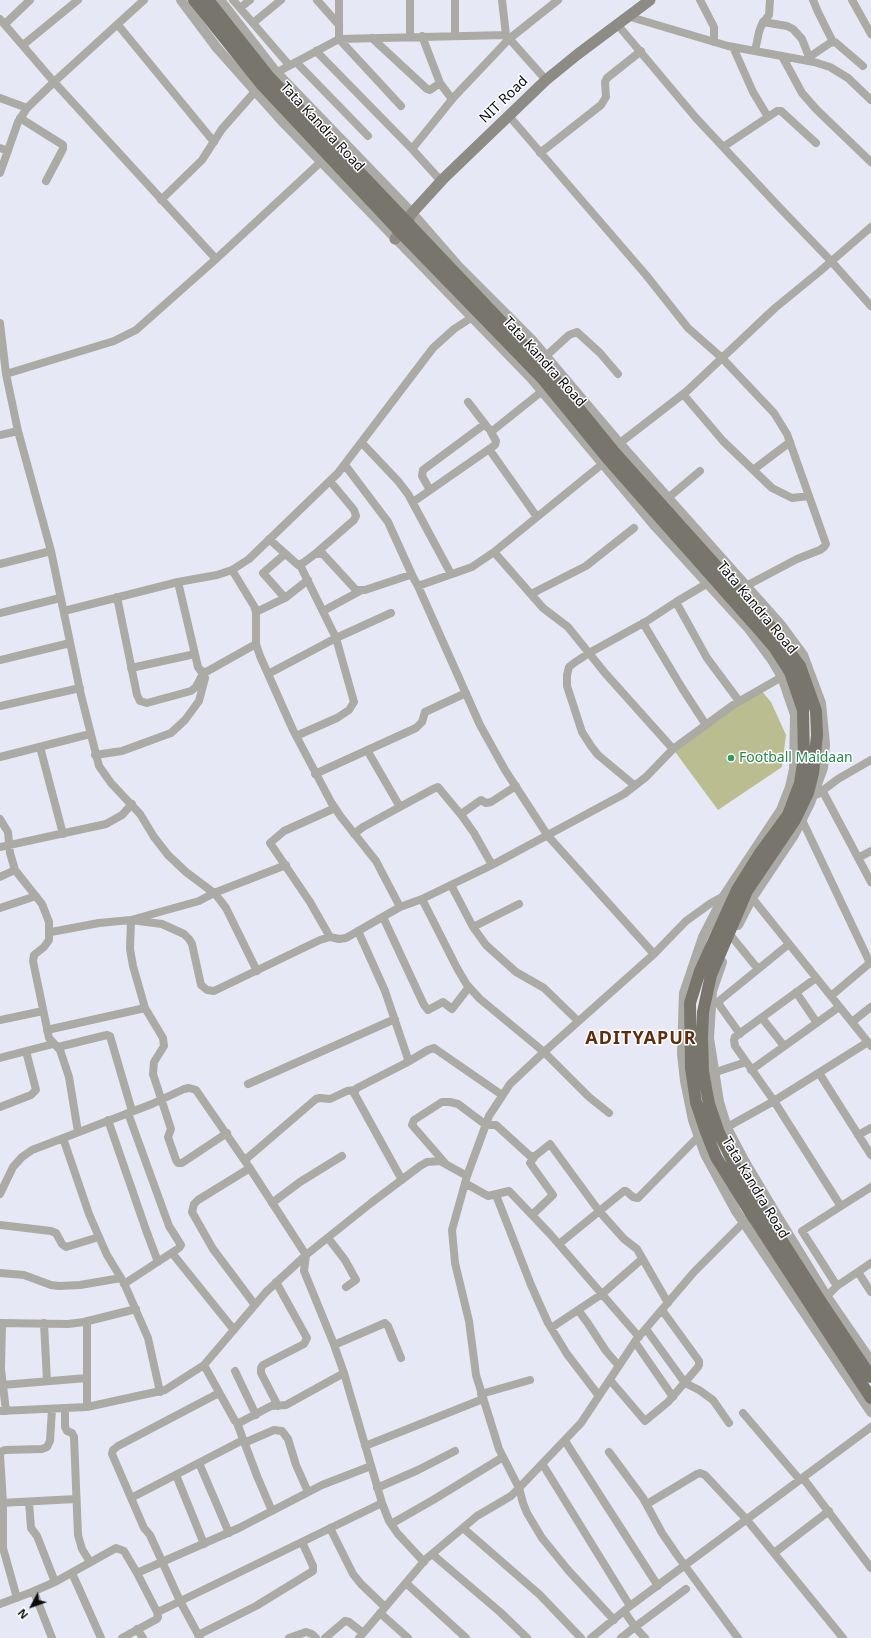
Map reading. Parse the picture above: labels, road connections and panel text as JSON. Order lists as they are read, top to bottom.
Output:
{
  "streets": {
    "main road": ["NIT Road", "Tata Kandra Road"]
  },
  "crossings": [
    ["NIT Road", "Tata Kandra Road"]
  ],
  "districts": ["ADITYAPUR"],
  "places": ["Football Maidaan"],
  "north": "bottom left"
}
